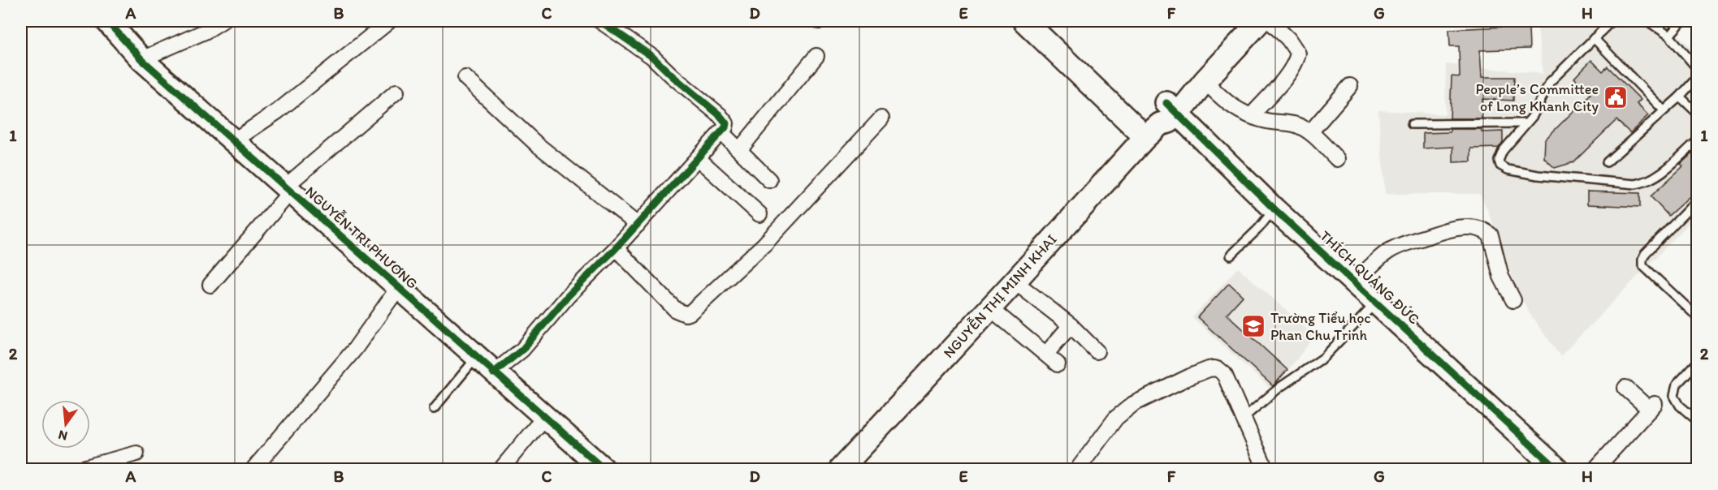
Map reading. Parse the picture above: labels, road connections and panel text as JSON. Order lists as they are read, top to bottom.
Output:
{
  "streets": {
    "street": ["NGUYỄN TRI PHƯƠNG", "THÍCH QUẢNG ĐỨC", "NGUYỄN THỊ MINH KHAI"]
  },
  "crossings": [
    ["THÍCH QUẢNG ĐỨC", "NGUYỄN THỊ MINH KHAI"]
  ],
  "places": {
    "public building": ["People’s Committee of Long Khanh City"],
    "school or university": ["Trường Tiểu học Phan Chu Trinh"]
  },
  "north": "bottom",
  "grid": {
    "columns": [
      "A",
      "B",
      "C",
      "D",
      "E",
      "F",
      "G",
      "H"
    ],
    "rows": ["1", "2"]
  }
}
